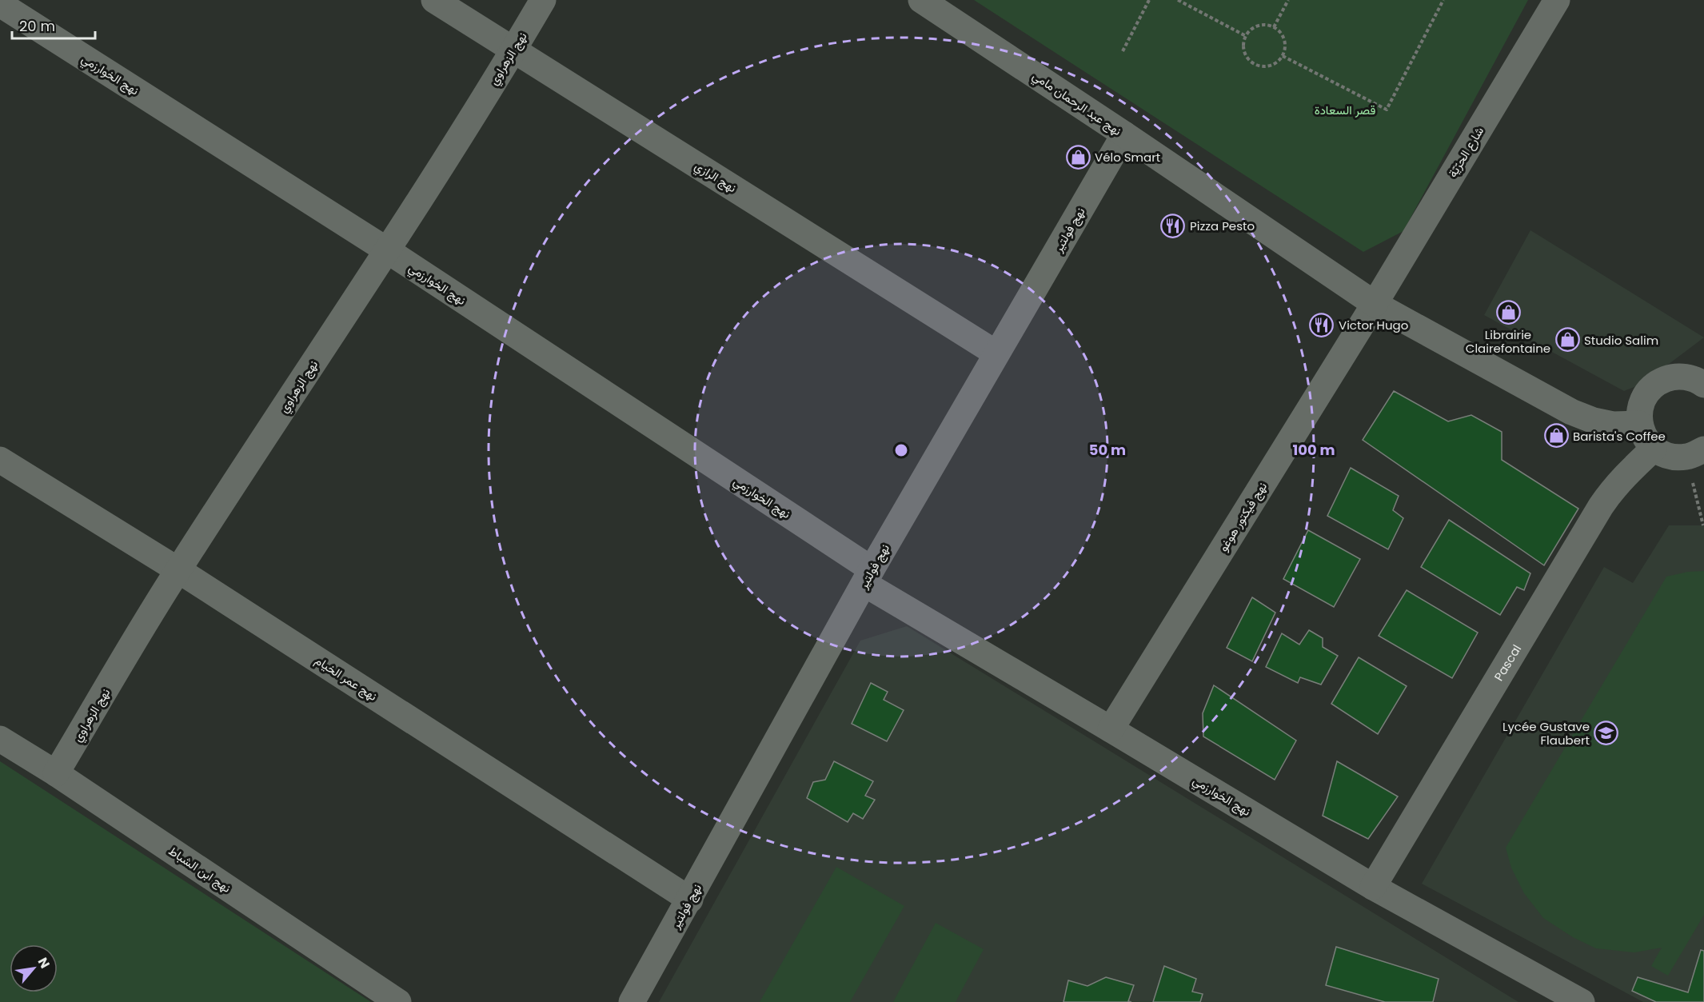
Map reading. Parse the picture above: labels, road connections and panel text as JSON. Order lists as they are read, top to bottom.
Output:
{
  "streets": {
    "street": [
      "نهج الزهراوي",
      "نهج الخوارزمي",
      "نهج عبد الرحمان مامي",
      "شارع الحرّيّة",
      "نهج الرازي",
      "نهج فولتير",
      "نهج فيكتور هوغو",
      "Pascal",
      "نهج عمر الخيام",
      "نهج ابن الشباط"
    ]
  },
  "crossings": [
    ["نهج الزهراوي", "نهج الخوارزمي"],
    ["نهج الزهراوي", "نهج الرازي"],
    ["نهج الزهراوي", "نهج عمر الخيام"],
    ["نهج الزهراوي", "نهج ابن الشباط"],
    ["نهج الخوارزمي", "نهج فولتير"],
    ["نهج الخوارزمي", "نهج فيكتور هوغو"],
    ["نهج الخوارزمي", "Pascal"],
    ["نهج عبد الرحمان مامي", "شارع الحرّيّة"],
    ["نهج عبد الرحمان مامي", "نهج فولتير"],
    ["نهج عبد الرحمان مامي", "نهج فيكتور هوغو"],
    ["شارع الحرّيّة", "نهج فيكتور هوغو"],
    ["نهج الرازي", "نهج فولتير"],
    ["نهج فولتير", "نهج عمر الخيام"]
  ],
  "parks": ["قصر السعادة"],
  "places": {
    "shop": [
      "Vélo Smart",
      "Librairie Clairefontaine",
      "Studio Salim",
      "Barista's Coffee"
    ],
    "restaurant": ["Pizza Pesto", "Victor Hugo"],
    "school or university": ["Lycée Gustave Flaubert"]
  },
  "scale_bar": "20 m",
  "north": "top right",
  "rings": ["50 m", "100 m"]
}
